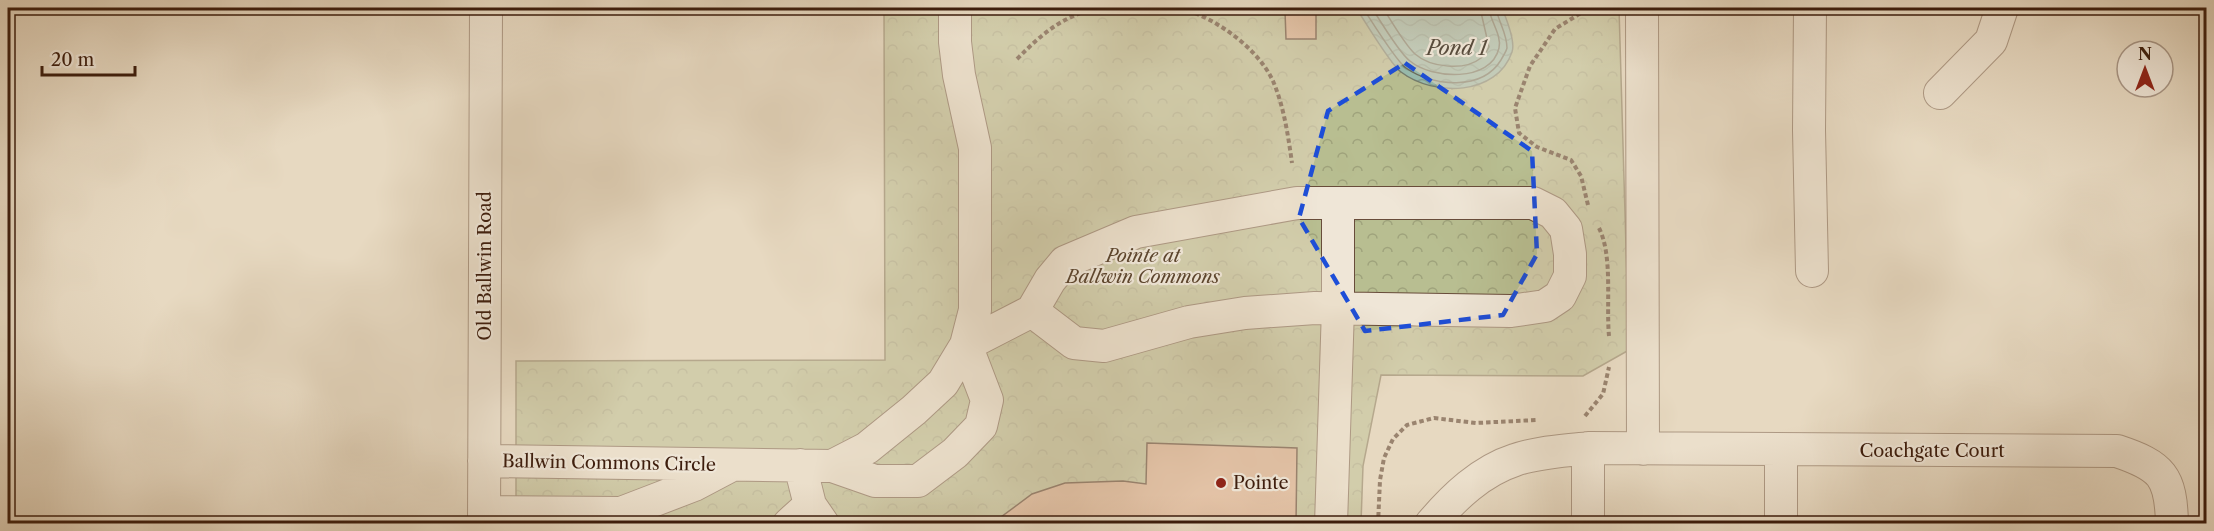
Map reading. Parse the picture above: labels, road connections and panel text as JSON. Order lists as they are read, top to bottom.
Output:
{
  "streets": {
    "street": ["Old Ballwin Road", "Coachgate Court", "Ballwin Commons Circle"]
  },
  "crossings": [
    ["Old Ballwin Road", "Ballwin Commons Circle"]
  ],
  "water": ["Pond 1"],
  "parks": ["Pointe at Ballwin Commons"],
  "places": ["Pointe"],
  "scale_bar": "20 m",
  "north": "top"
}
